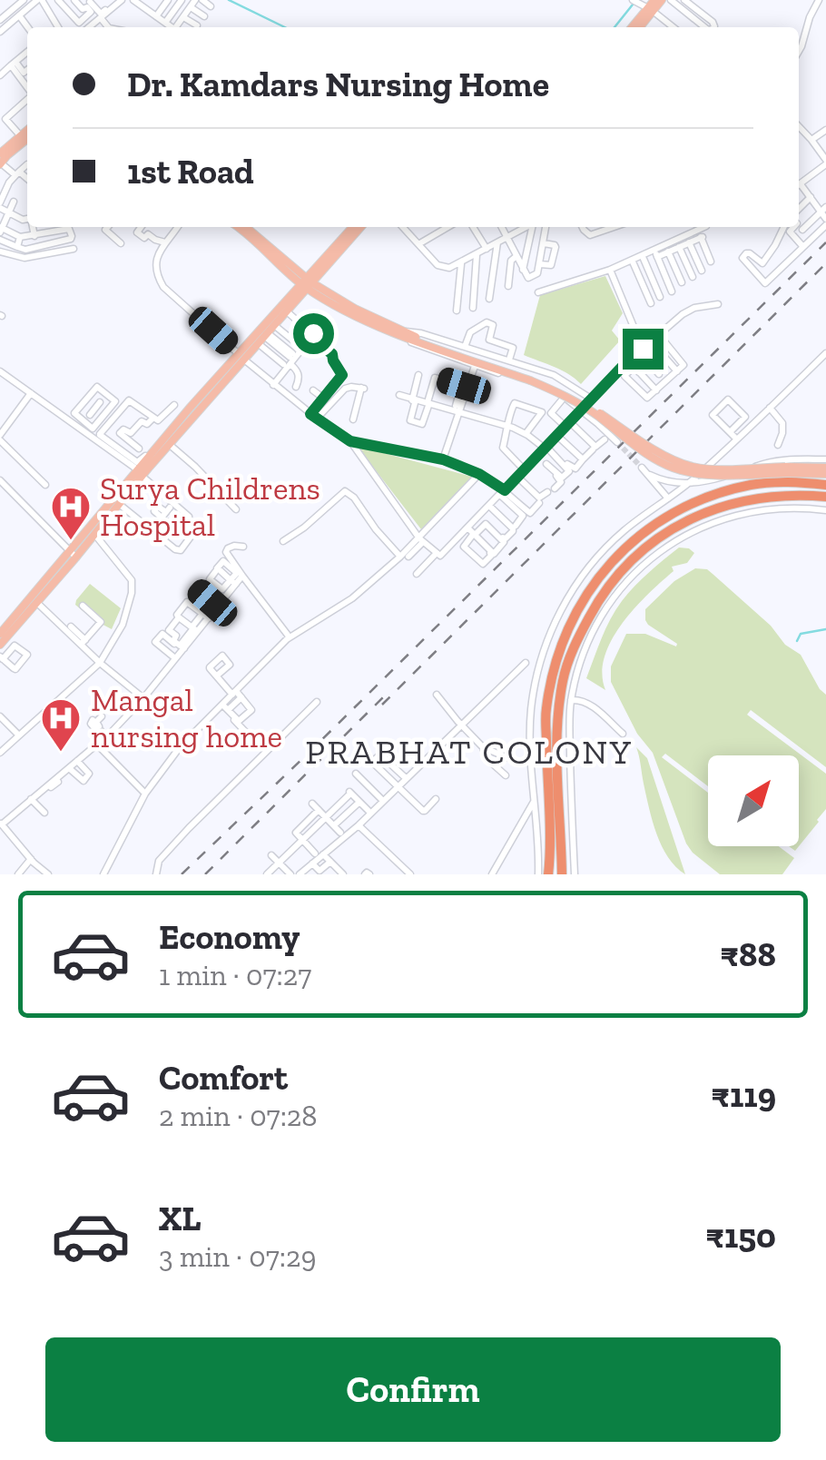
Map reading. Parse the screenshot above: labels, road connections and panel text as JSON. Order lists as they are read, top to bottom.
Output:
{
  "districts": ["PRABHAT COLONY"],
  "places": {
    "hospital": ["Surya Childrens Hospital", "Mangal nursing home"]
  },
  "north": "top right",
  "page": {
    "banner": ["Dr. Kamdars Nursing Home", "1st Road"],
    "list": [
      {
        "name": "Economy",
        "note": "1 min · 07:27",
        "value": "₹88"
      },
      {
        "name": "Comfort",
        "note": "2 min · 07:28",
        "value": "₹119"
      },
      {
        "name": "XL",
        "note": "3 min · 07:29",
        "value": "₹150"
      }
    ],
    "buttons": "Confirm"
  }
}
